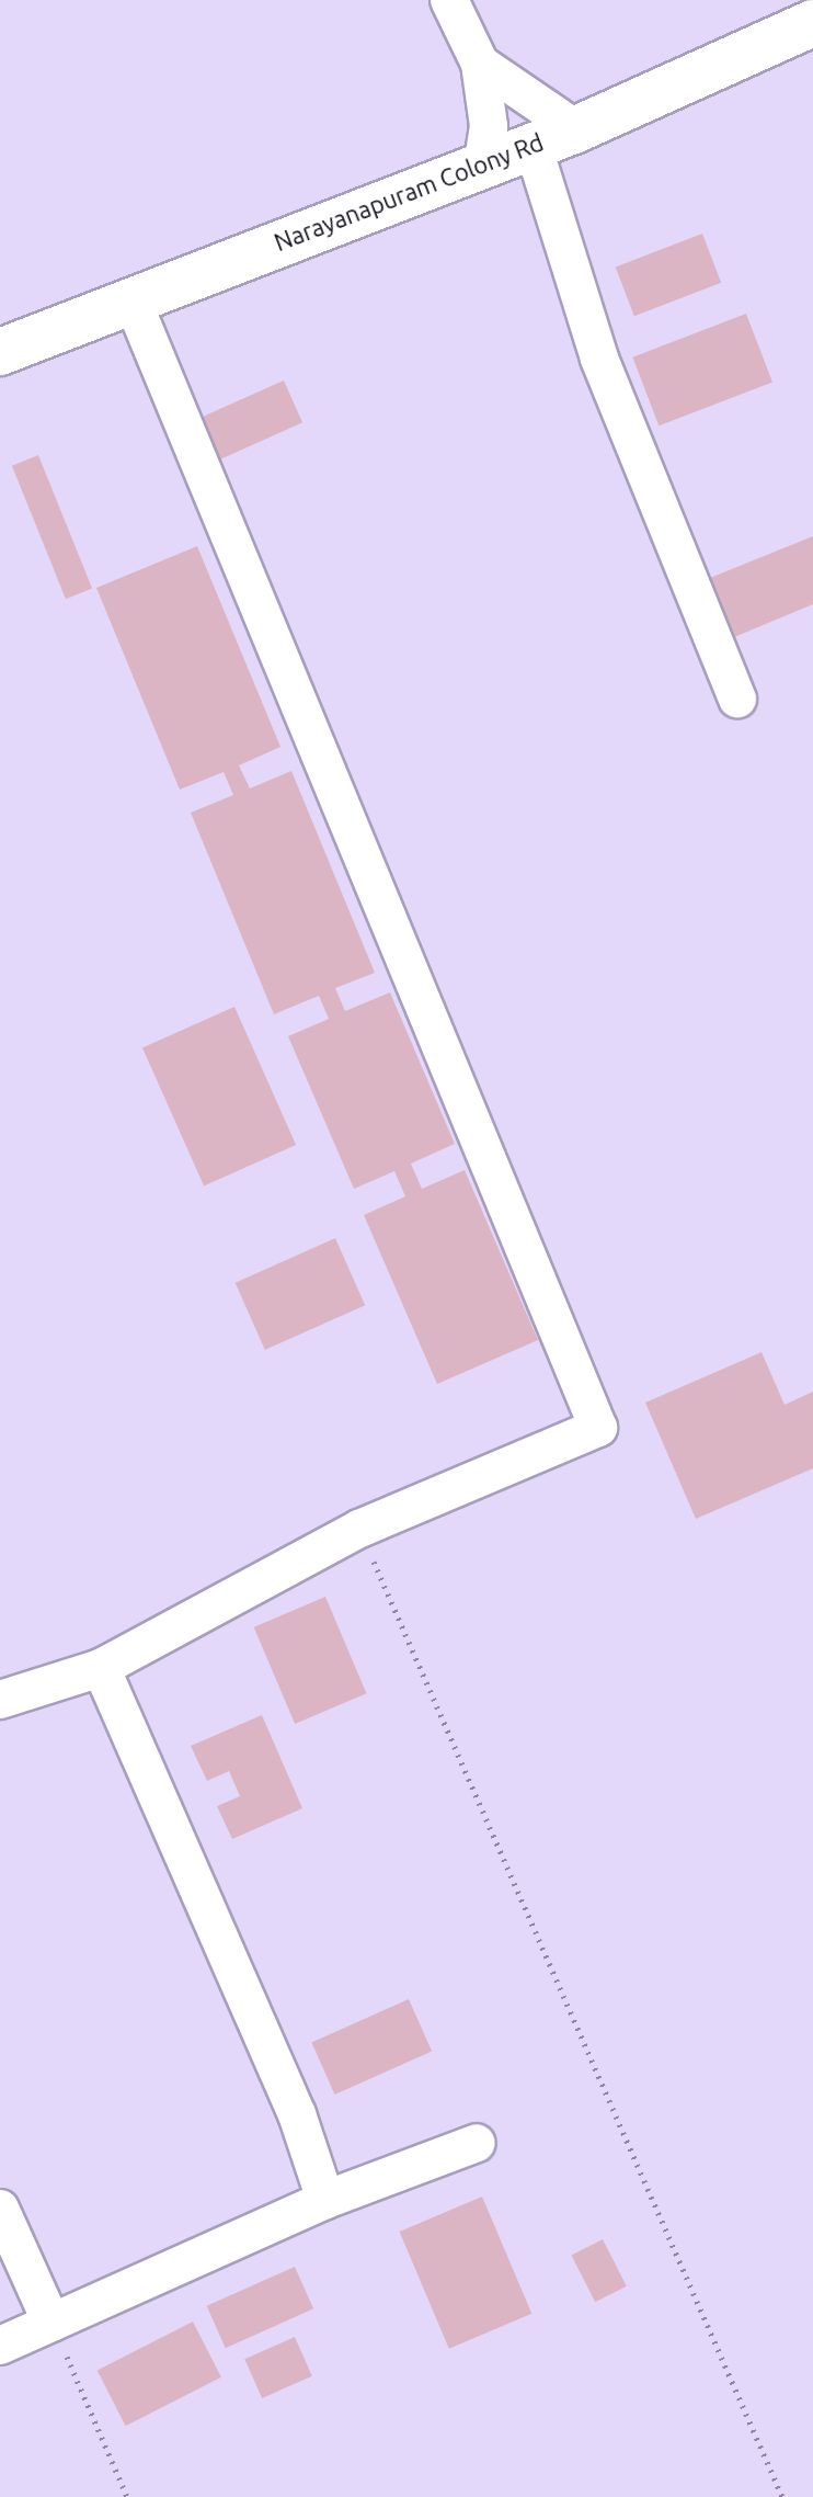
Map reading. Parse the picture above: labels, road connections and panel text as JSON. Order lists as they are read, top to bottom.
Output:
{
  "streets": {
    "street": ["Narayanapuram Colony Rd"]
  }
}
